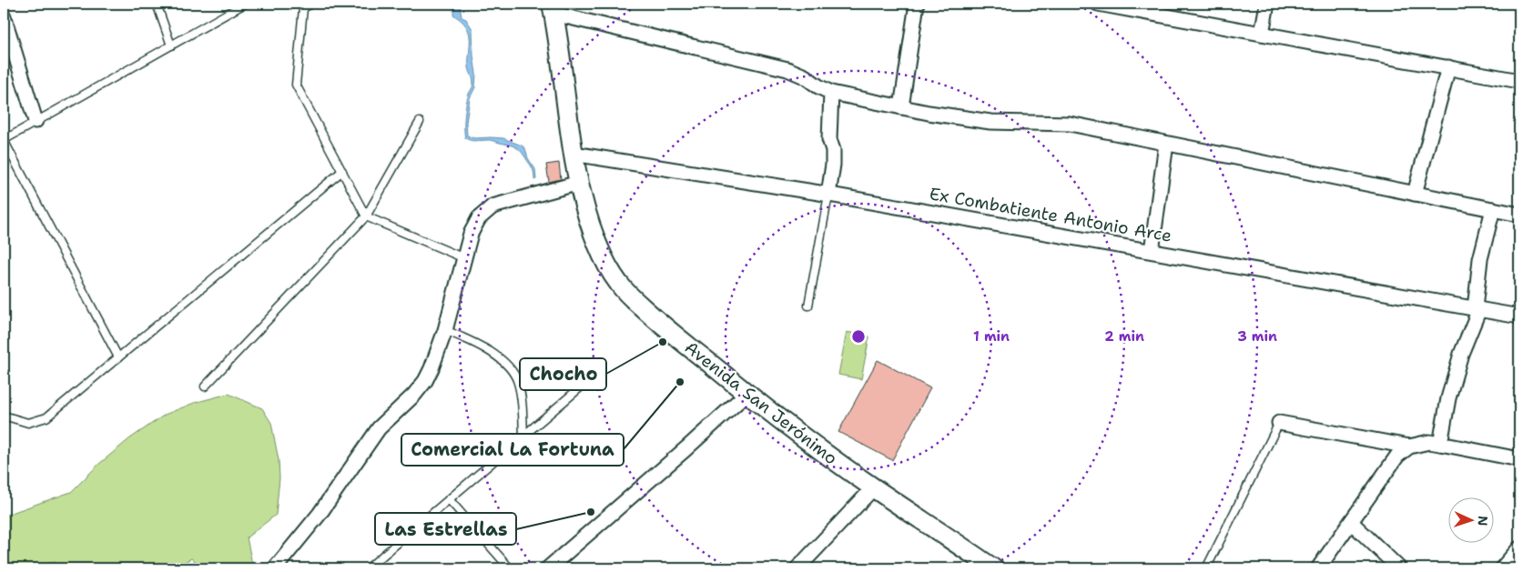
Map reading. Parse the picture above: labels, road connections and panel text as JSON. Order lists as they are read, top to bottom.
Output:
{
  "streets": {
    "street": ["Ex Combatiente Antonio Arce", "Avenida San Jerónimo"]
  },
  "crossings": [
    ["Ex Combatiente Antonio Arce", "Avenida San Jerónimo"]
  ],
  "places": ["Chocho", "Comercial La Fortuna", "Las Estrellas"],
  "north": "right",
  "rings": ["1 min", "2 min", "3 min"]
}
